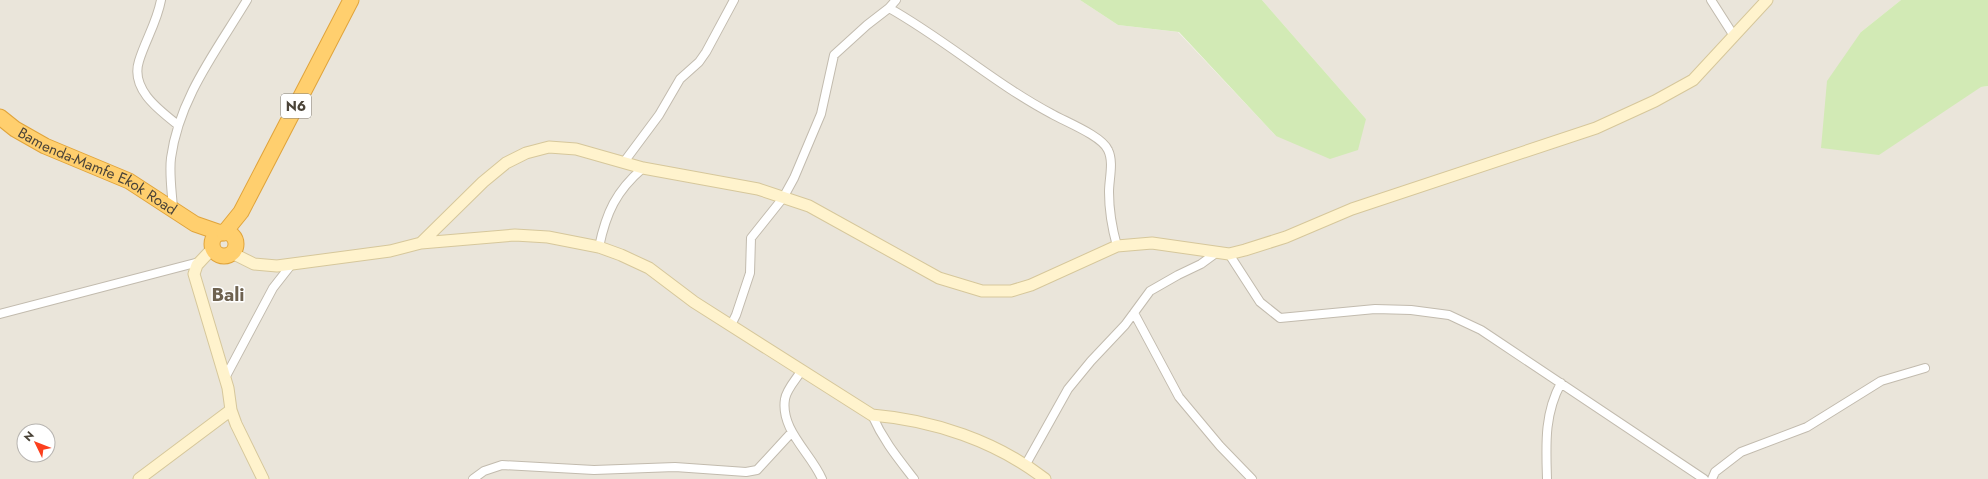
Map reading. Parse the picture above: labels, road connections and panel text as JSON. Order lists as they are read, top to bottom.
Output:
{
  "streets": {
    "highway": ["N6", "Bamenda-Mamfe Ekok Road"]
  },
  "crossings": [
    ["N6", "Bamenda-Mamfe Ekok Road"]
  ],
  "districts": ["Bali"],
  "north": "top left"
}
